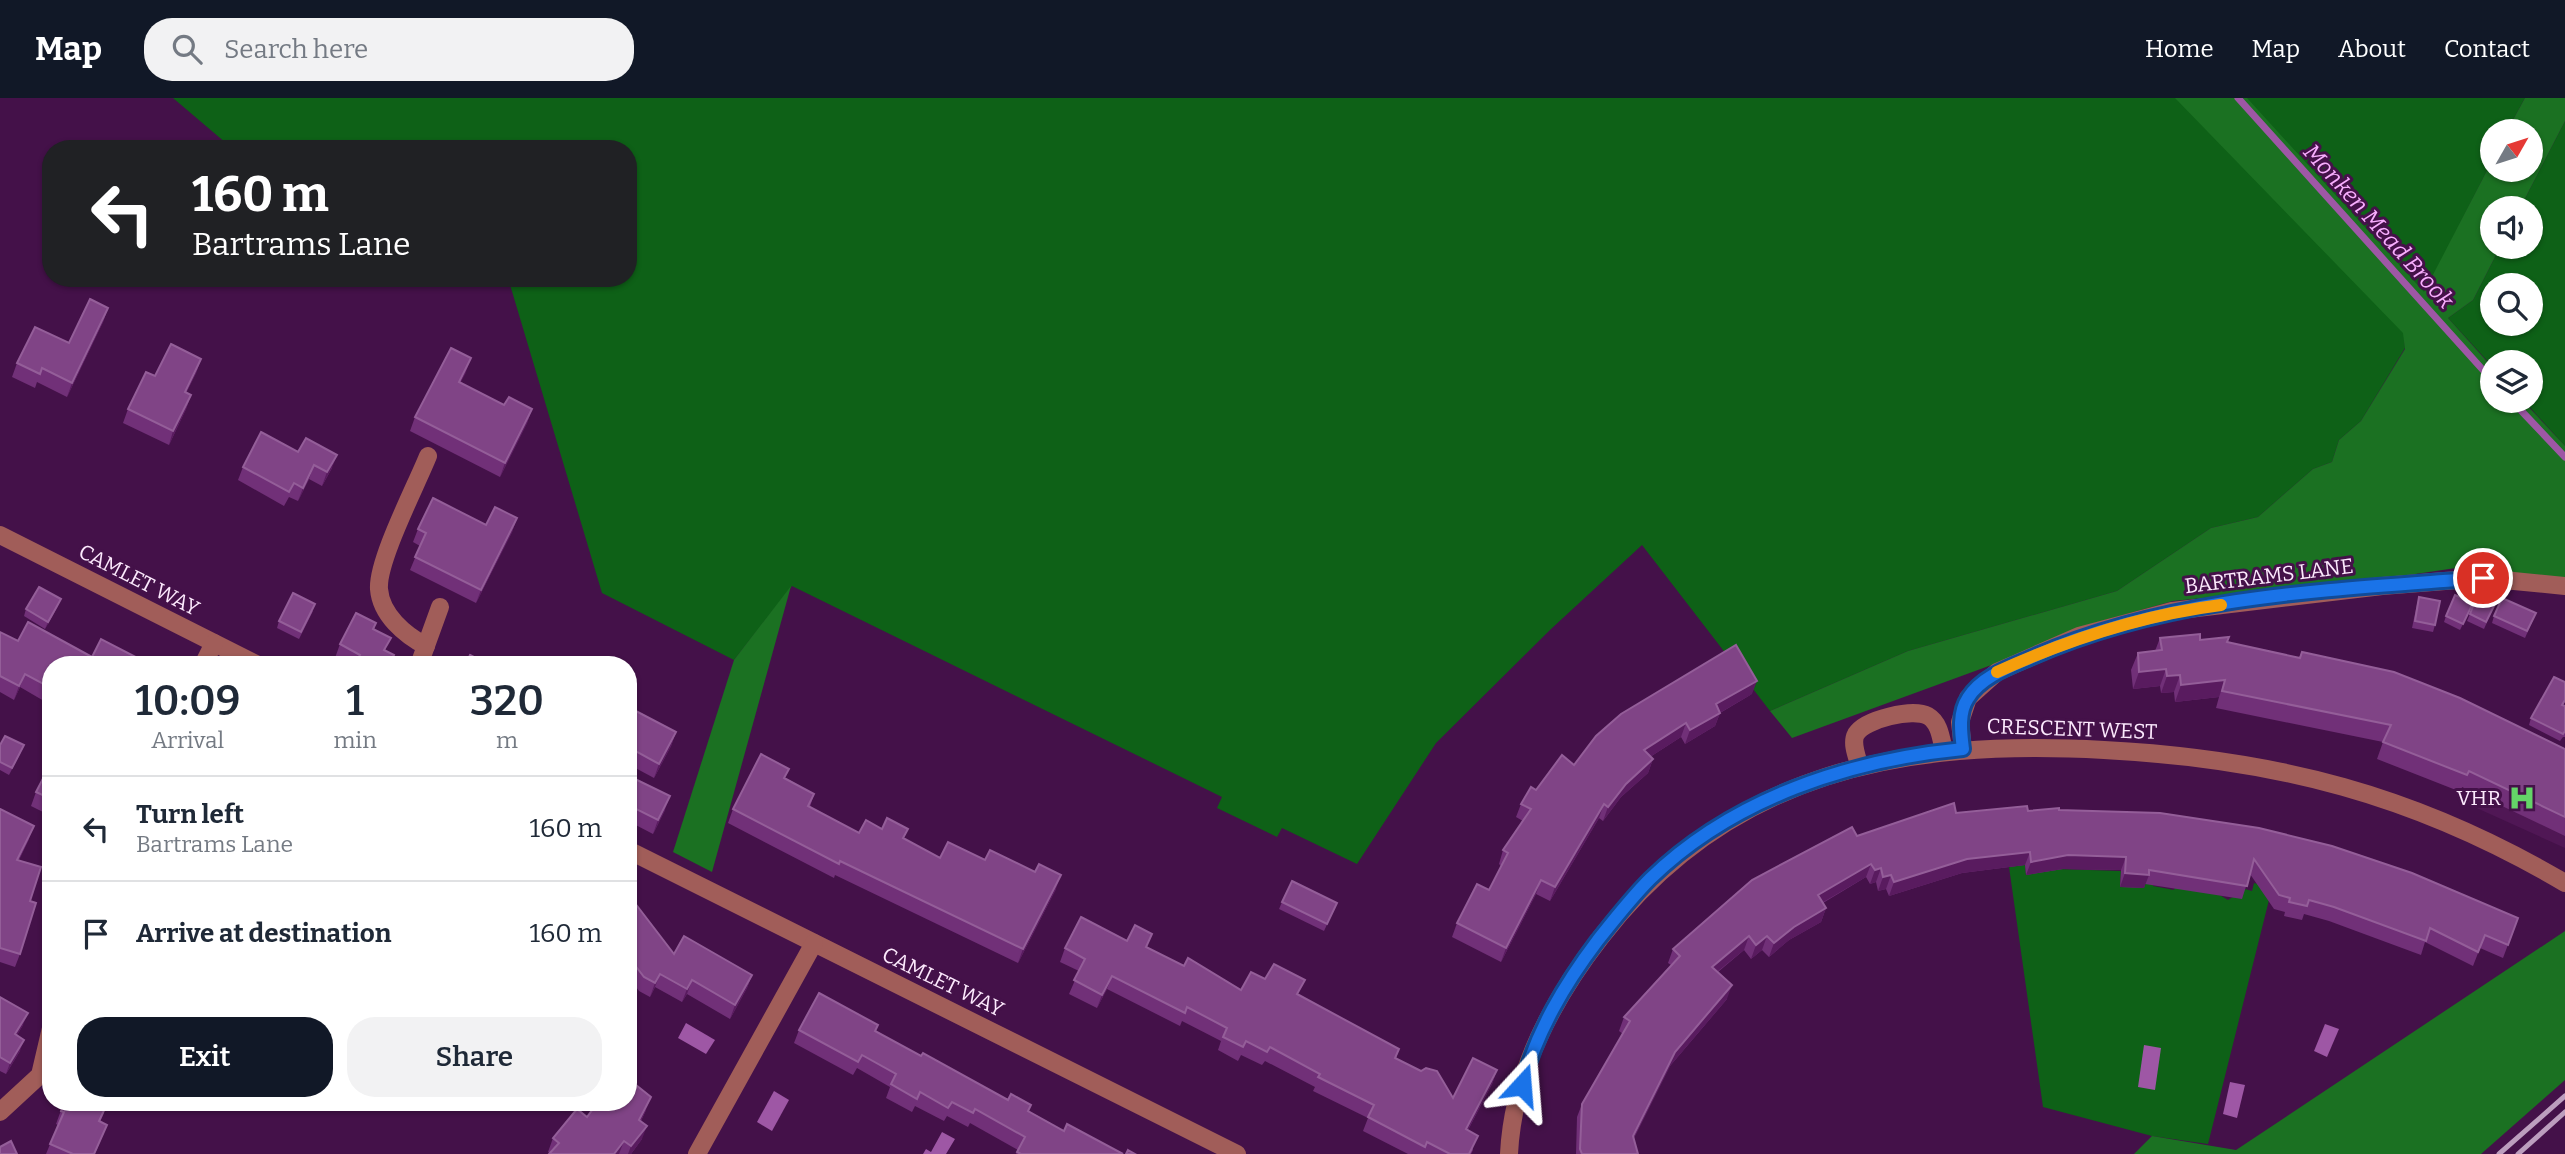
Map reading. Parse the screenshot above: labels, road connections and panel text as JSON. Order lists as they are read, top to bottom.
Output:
{
  "streets": {
    "street": ["BARTRAMS LANE", "CAMLET WAY", "CRESCENT WEST"]
  },
  "crossings": [
    ["BARTRAMS LANE", "CRESCENT WEST"]
  ],
  "water": ["Monken Mead Brook"],
  "places": {
    "hospital": ["VHR"]
  },
  "north": "top right",
  "page": {
    "header": "Map",
    "search": "Search here",
    "nav": [
      "Home",
      "Map",
      "About",
      "Contact"
    ],
    "turn": ["160 m", "Bartrams Lane"],
    "eta": [
      "10:09",
      "Arrival",
      "1",
      "min",
      "320",
      "m"
    ],
    "list": [
      {
        "name": "Turn left",
        "note": "Bartrams Lane",
        "value": "160 m"
      },
      {
        "name": "Arrive at destination",
        "value": "160 m"
      }
    ],
    "buttons": ["Exit", "Share"]
  }
}
